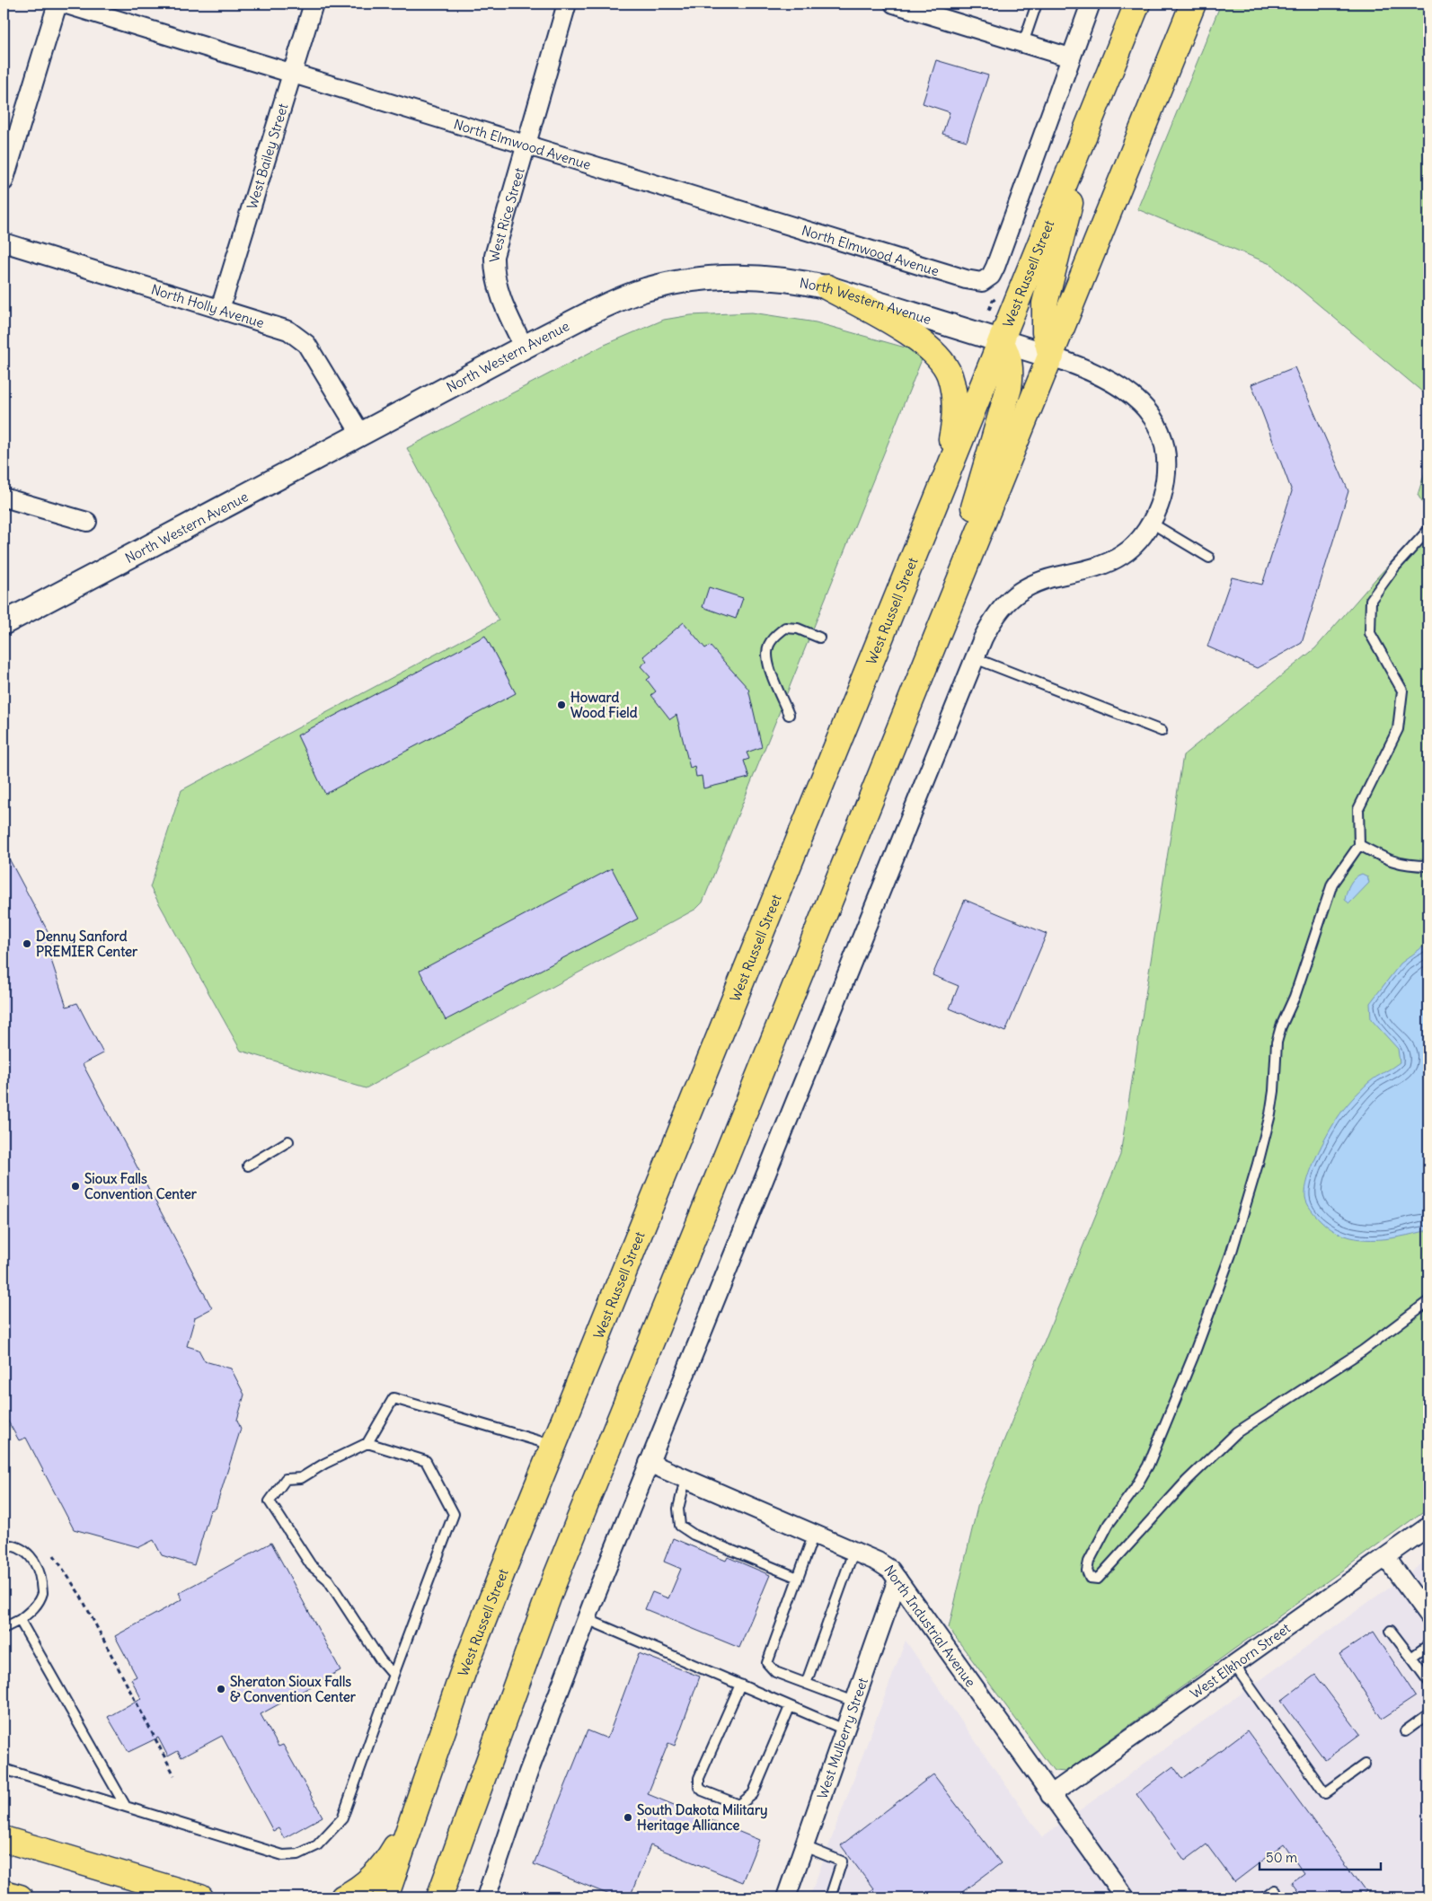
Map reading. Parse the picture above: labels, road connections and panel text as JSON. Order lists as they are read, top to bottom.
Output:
{
  "streets": {
    "main road": ["West Russell Street"],
    "street": [
      "North Elmwood Avenue",
      "West Bailey Street",
      "West Rice Street",
      "North Western Avenue",
      "North Holly Avenue",
      "North Industrial Avenue",
      "West Elkhorn Street",
      "West Mulberry Street"
    ]
  },
  "crossings": [
    ["North Elmwood Avenue", "West Bailey Street"],
    ["North Elmwood Avenue", "West Rice Street"],
    ["West Bailey Street", "North Holly Avenue"],
    ["West Rice Street", "North Western Avenue"],
    ["West Russell Street", "North Western Avenue"],
    ["North Western Avenue", "North Holly Avenue"],
    ["North Industrial Avenue", "West Elkhorn Street"],
    ["North Industrial Avenue", "West Mulberry Street"]
  ],
  "places": [
    "Howard Wood Field",
    "Denny Sanford PREMIER Center",
    "Sioux Falls Convention Center",
    "Sheraton Sioux Falls & Convention Center",
    "South Dakota Military Heritage Alliance"
  ],
  "scale_bar": "50 m"
}
